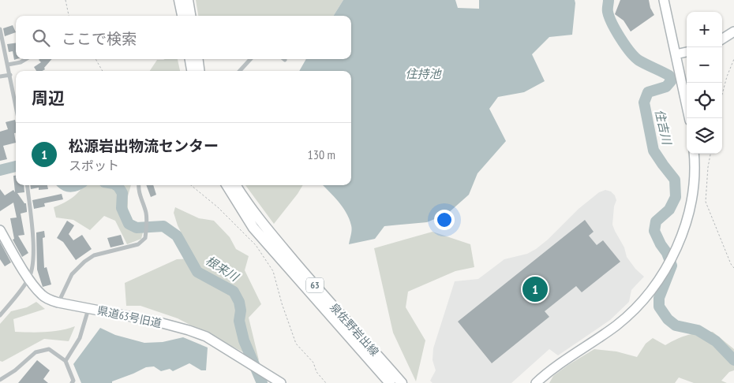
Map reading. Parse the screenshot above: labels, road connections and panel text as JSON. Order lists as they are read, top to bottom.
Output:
{
  "streets": {
    "main road": ["63", "泉佐野岩出線"],
    "street": ["県道63号旧道"]
  },
  "water": ["住持池", "住吉川", "根来川"],
  "page": {
    "map_buttons": ["+", "−"],
    "search": "ここで検索",
    "heading": "周辺",
    "list": [
      {
        "mark": "1",
        "name": "松源岩出物流センター",
        "note": "スポット",
        "value": "130 m"
      }
    ],
    "pins": "1"
  }
}
